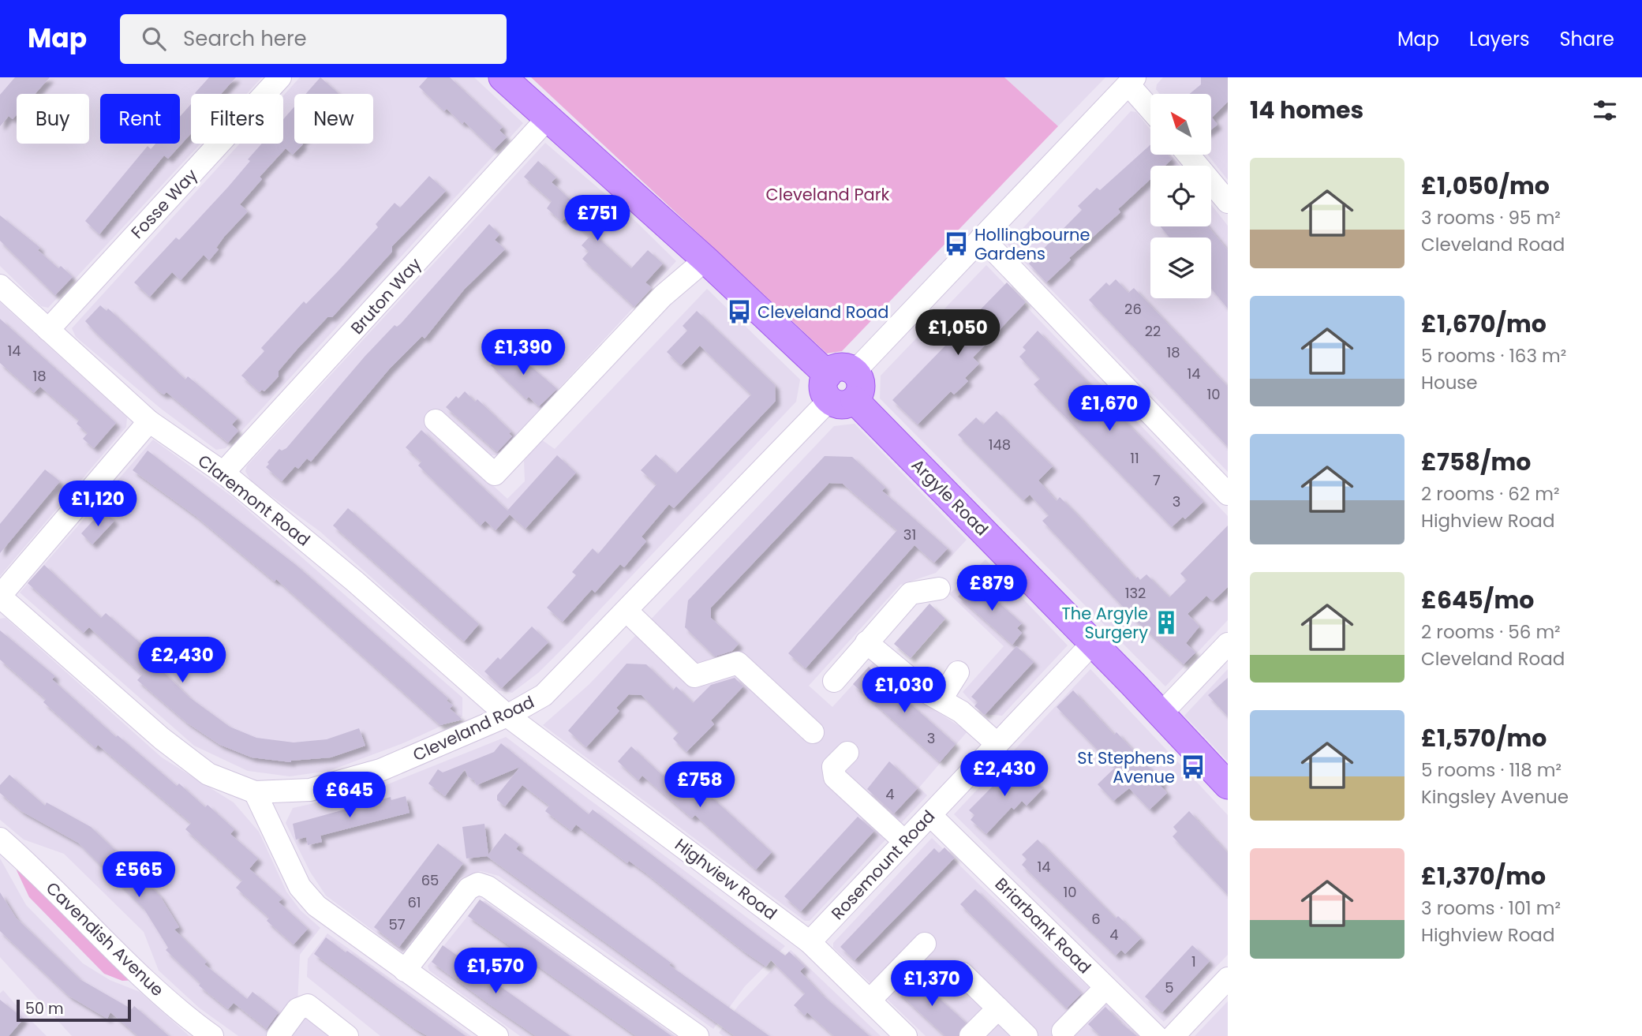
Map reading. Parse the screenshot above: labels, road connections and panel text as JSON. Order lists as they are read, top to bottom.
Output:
{
  "streets": {
    "main road": ["Argyle Road"],
    "street": [
      "Fosse Way",
      "Bruton Way",
      "Claremont Road",
      "Cleveland Road",
      "Rosemount Road",
      "Highview Road",
      "Briarbank Road",
      "Cavendish Avenue"
    ]
  },
  "crossings": [
    ["Fosse Way", "Claremont Road"],
    ["Bruton Way", "Argyle Road"],
    ["Bruton Way", "Claremont Road"],
    ["Argyle Road", "Cleveland Road"],
    ["Argyle Road", "Rosemount Road"],
    ["Claremont Road", "Cleveland Road"],
    ["Claremont Road", "Highview Road"],
    ["Cleveland Road", "Highview Road"],
    ["Rosemount Road", "Highview Road"],
    ["Rosemount Road", "Briarbank Road"]
  ],
  "parks": ["Cleveland Park"],
  "places": {
    "bus stop": ["Hollingbourne Gardens", "Cleveland Road", "St Stephens Avenue"],
    "building": ["The Argyle Surgery"]
  },
  "house_numbers": [
    "26",
    "22",
    "14",
    "18",
    "14",
    "18",
    "10",
    "148",
    "11",
    "7",
    "3",
    "31",
    "132",
    "3",
    "4",
    "14",
    "65",
    "10",
    "61",
    "6",
    "57",
    "4",
    "1",
    "5"
  ],
  "scale_bar": "50 m",
  "north": "top left",
  "page": {
    "header": "Map",
    "search": "Search here",
    "nav": ["Map", "Layers", "Share"],
    "heading": "14 homes",
    "chip": [
      "Buy",
      "Rent",
      "Filters",
      "New"
    ],
    "list": [
      {
        "name": "£1,050/mo",
        "note": "3 rooms · 95 m² · Cleveland Road"
      },
      {
        "name": "£1,670/mo",
        "note": "5 rooms · 163 m² · House"
      },
      {
        "name": "£758/mo",
        "note": "2 rooms · 62 m² · Highview Road"
      },
      {
        "name": "£645/mo",
        "note": "2 rooms · 56 m² · Cleveland Road"
      },
      {
        "name": "£1,570/mo",
        "note": "5 rooms · 118 m² · Kingsley Avenue"
      },
      {
        "name": "£1,370/mo",
        "note": "3 rooms · 101 m² · Highview Road"
      }
    ],
    "price": [
      "£751",
      "£1,050",
      "£1,390",
      "£1,670",
      "£1,120",
      "£879",
      "£2,430",
      "£1,030",
      "£2,430",
      "£758",
      "£645",
      "£565",
      "£1,570",
      "£1,370"
    ],
    "scale": "50 m"
  }
}
